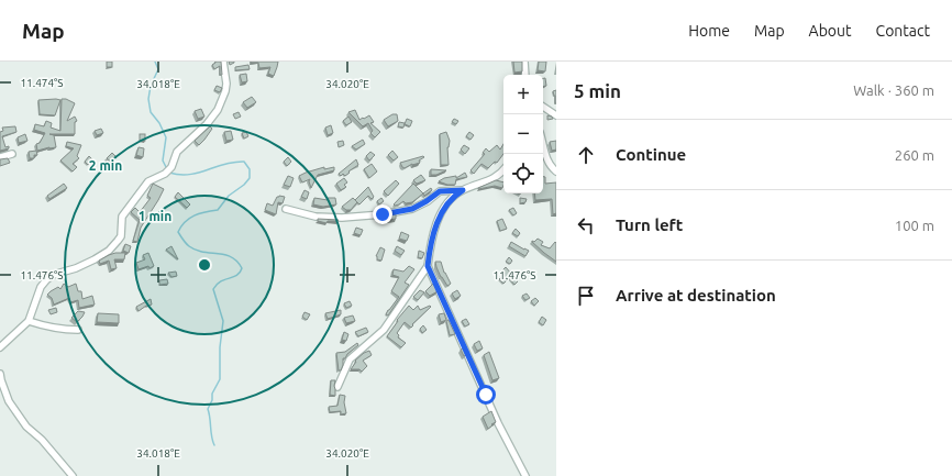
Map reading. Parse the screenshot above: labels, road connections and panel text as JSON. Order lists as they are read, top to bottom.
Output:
{
  "page": {
    "header": "Map",
    "nav": [
      "Home",
      "Map",
      "About",
      "Contact"
    ],
    "heading": ["5 min", "Walk · 360 m"],
    "map_buttons": ["+", "−"],
    "list": [
      ["Continue", "260 m"],
      ["Turn left", "100 m"],
      "Arrive at destination"
    ]
  },
  "coordinates": [
    "11.474°S",
    "34.018°E",
    "34.020°E",
    "11.476°S"
  ],
  "rings": ["2 min", "1 min"]
}
